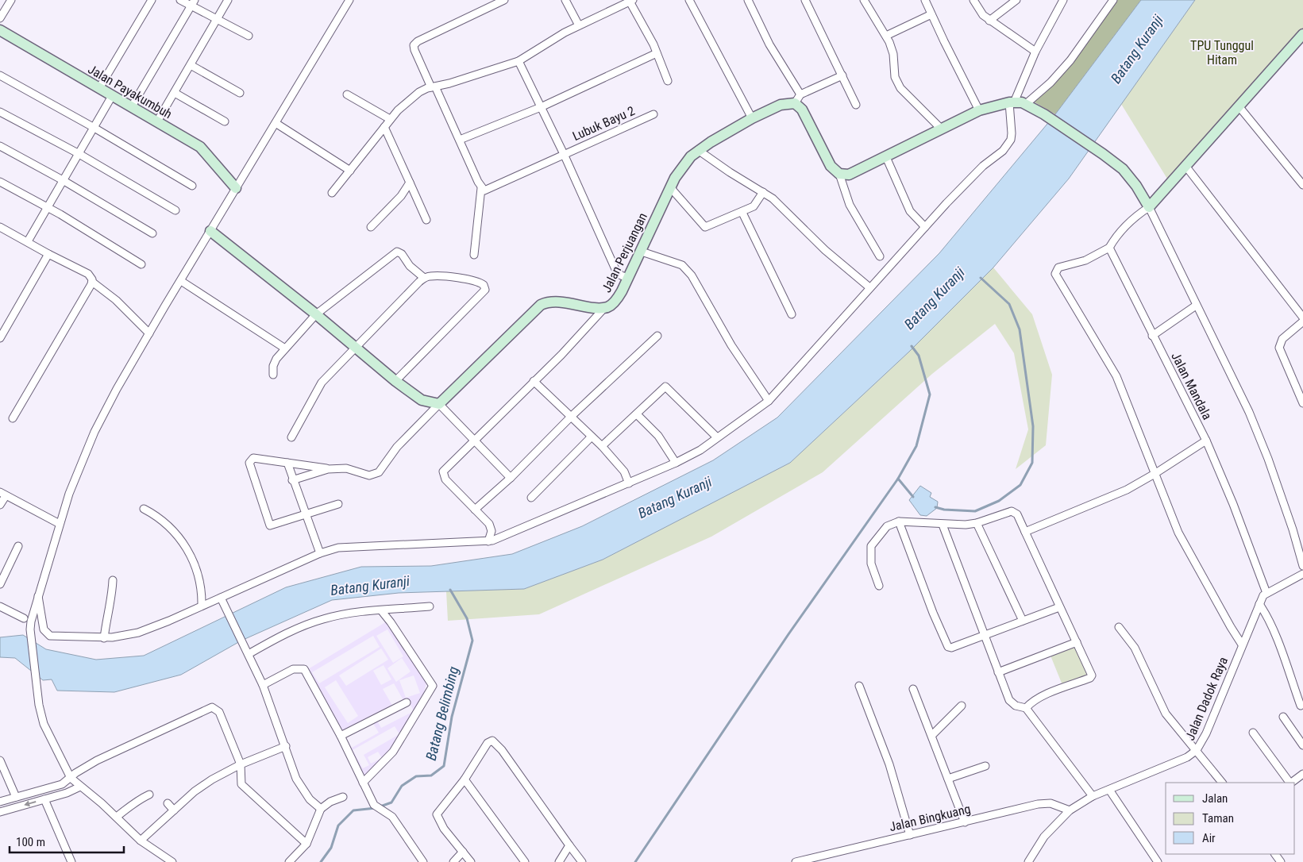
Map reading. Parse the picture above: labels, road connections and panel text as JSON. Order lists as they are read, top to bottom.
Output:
{
  "streets": {
    "street": [
      "Jalan Payakumbuh",
      "Lubuk Bayu 2",
      "Jalan Perjuangan",
      "Jalan Mandala",
      "Jalan Dadok Raya",
      "Jalan Bingkuang"
    ]
  },
  "crossings": [
    ["Jalan Mandala", "Jalan Dadok Raya"],
    ["Jalan Dadok Raya", "Jalan Bingkuang"]
  ],
  "water": ["Batang Kuranji", "Batang Belimbing"],
  "parks": ["TPU Tunggul Hitam"],
  "legend": ["Jalan", "Taman", "Air"],
  "scale_bar": "100 m"
}
